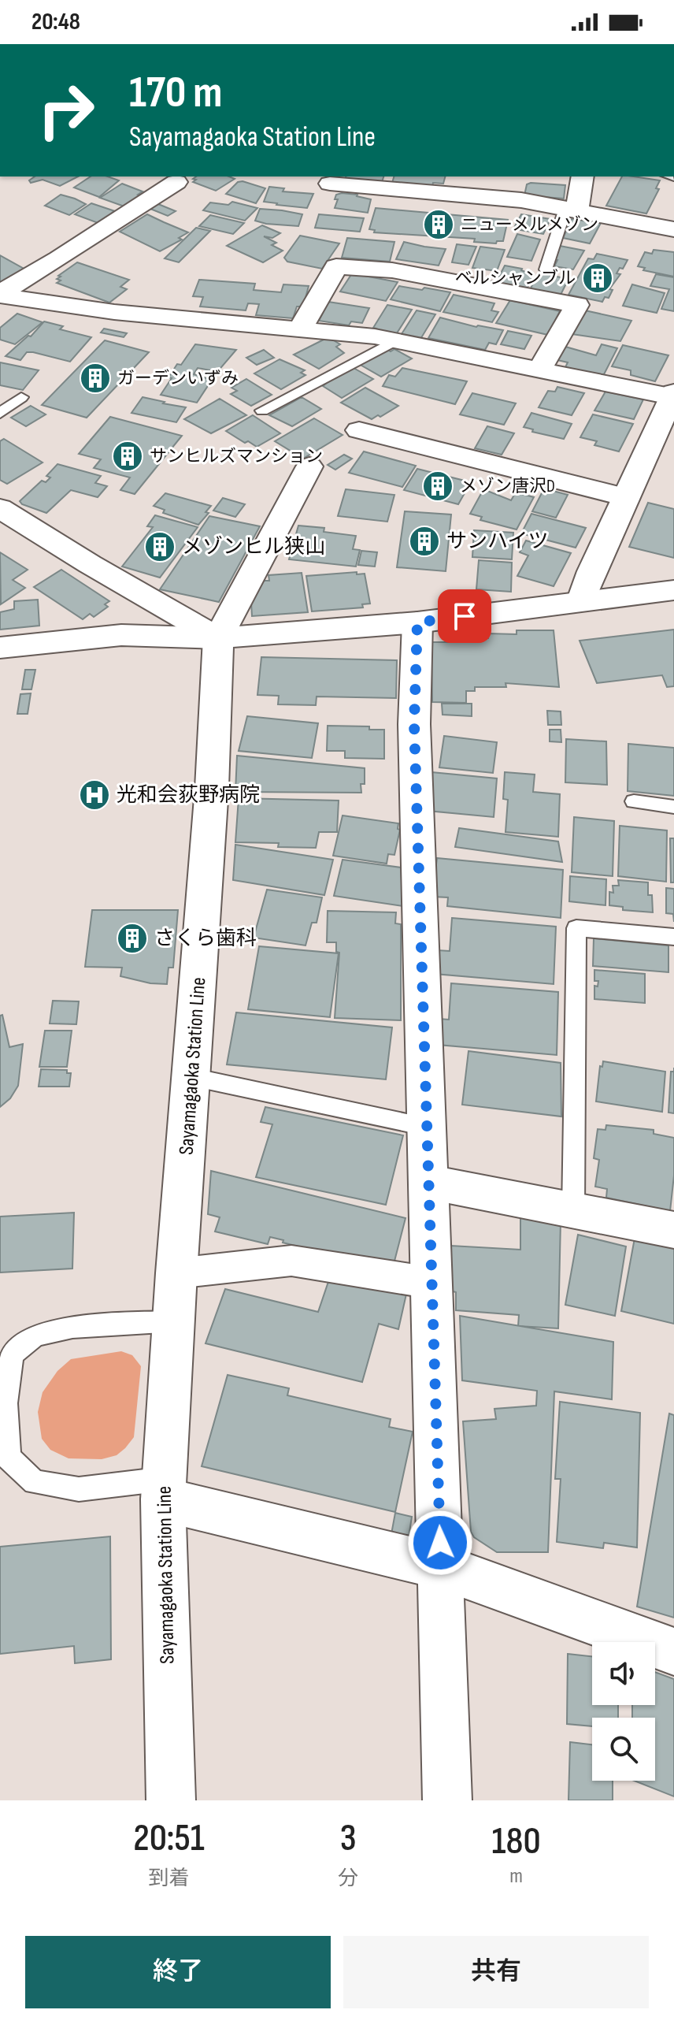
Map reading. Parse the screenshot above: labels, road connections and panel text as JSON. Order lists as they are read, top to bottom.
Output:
{
  "streets": {
    "street": ["Sayamagaoka Station Line"]
  },
  "places": {
    "building": [
      "ニューメルメゾン",
      "ベルシャンブル",
      "ガーデンいずみ",
      "サンヒルズマンション",
      "メゾン唐沢D",
      "サンハイツ",
      "メゾンヒル狭山",
      "さくら歯科"
    ],
    "hospital": ["光和会荻野病院"]
  },
  "page": {
    "status": "20:48",
    "turn": ["170 m", "Sayamagaoka Station Line"],
    "eta": [
      "20:51",
      "到着",
      "3",
      "分",
      "180",
      "m"
    ],
    "buttons": ["終了", "共有"]
  }
}
